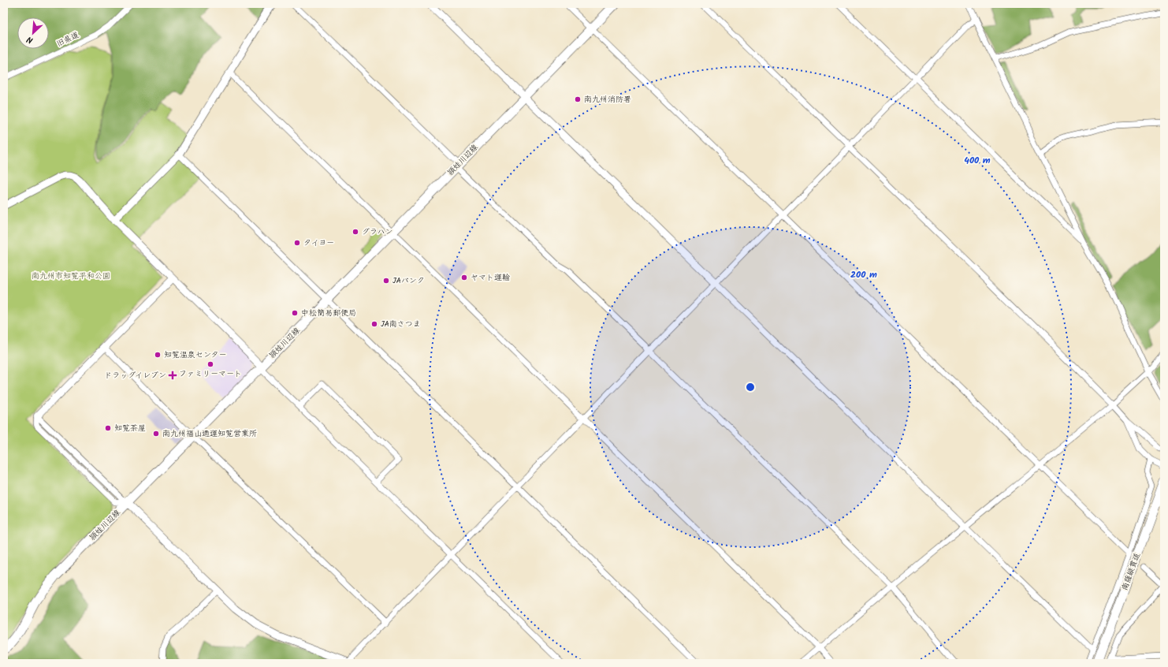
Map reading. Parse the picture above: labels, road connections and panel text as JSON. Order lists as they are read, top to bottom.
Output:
{
  "streets": {
    "main road": ["頴娃川辺線", "南薩縦貫道"],
    "street": ["旧県道"]
  },
  "parks": ["南九州市知覧平和公園"],
  "places": {
    "other": [
      "南九州消防署",
      "グラハン",
      "タイヨー",
      "ヤマト運輸",
      "JAバンク",
      "中松簡易郵便局",
      "JA南さつま",
      "知覧温泉センター",
      "ファミリーマート",
      "知覧茶屋",
      "南九州福山通運知覧営業所"
    ],
    "health": ["ドラッグイレブン"]
  },
  "north": "bottom left",
  "rings": ["400 m", "200 m"]
}
